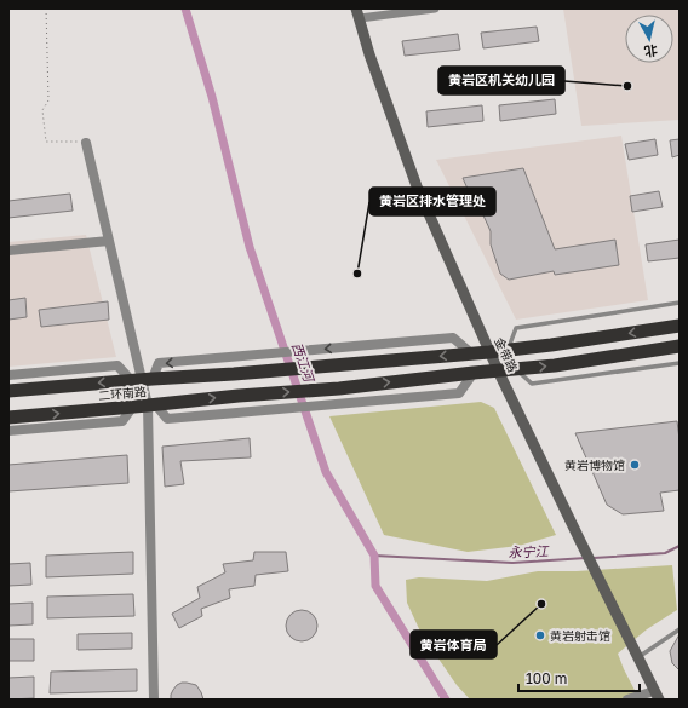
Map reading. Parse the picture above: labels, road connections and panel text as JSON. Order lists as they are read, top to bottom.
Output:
{
  "streets": {
    "highway": ["二环南路"],
    "main road": ["金带路"]
  },
  "crossings": [
    ["金带路", "二环南路"]
  ],
  "water": ["西江河", "永宁江"],
  "places": [
    "黄岩区机关幼儿园",
    "黄岩区排水管理处",
    "黄岩博物馆",
    "黄岩体育局",
    "黄岩射击馆"
  ],
  "scale_bar": "100 m",
  "north": "bottom"
}
